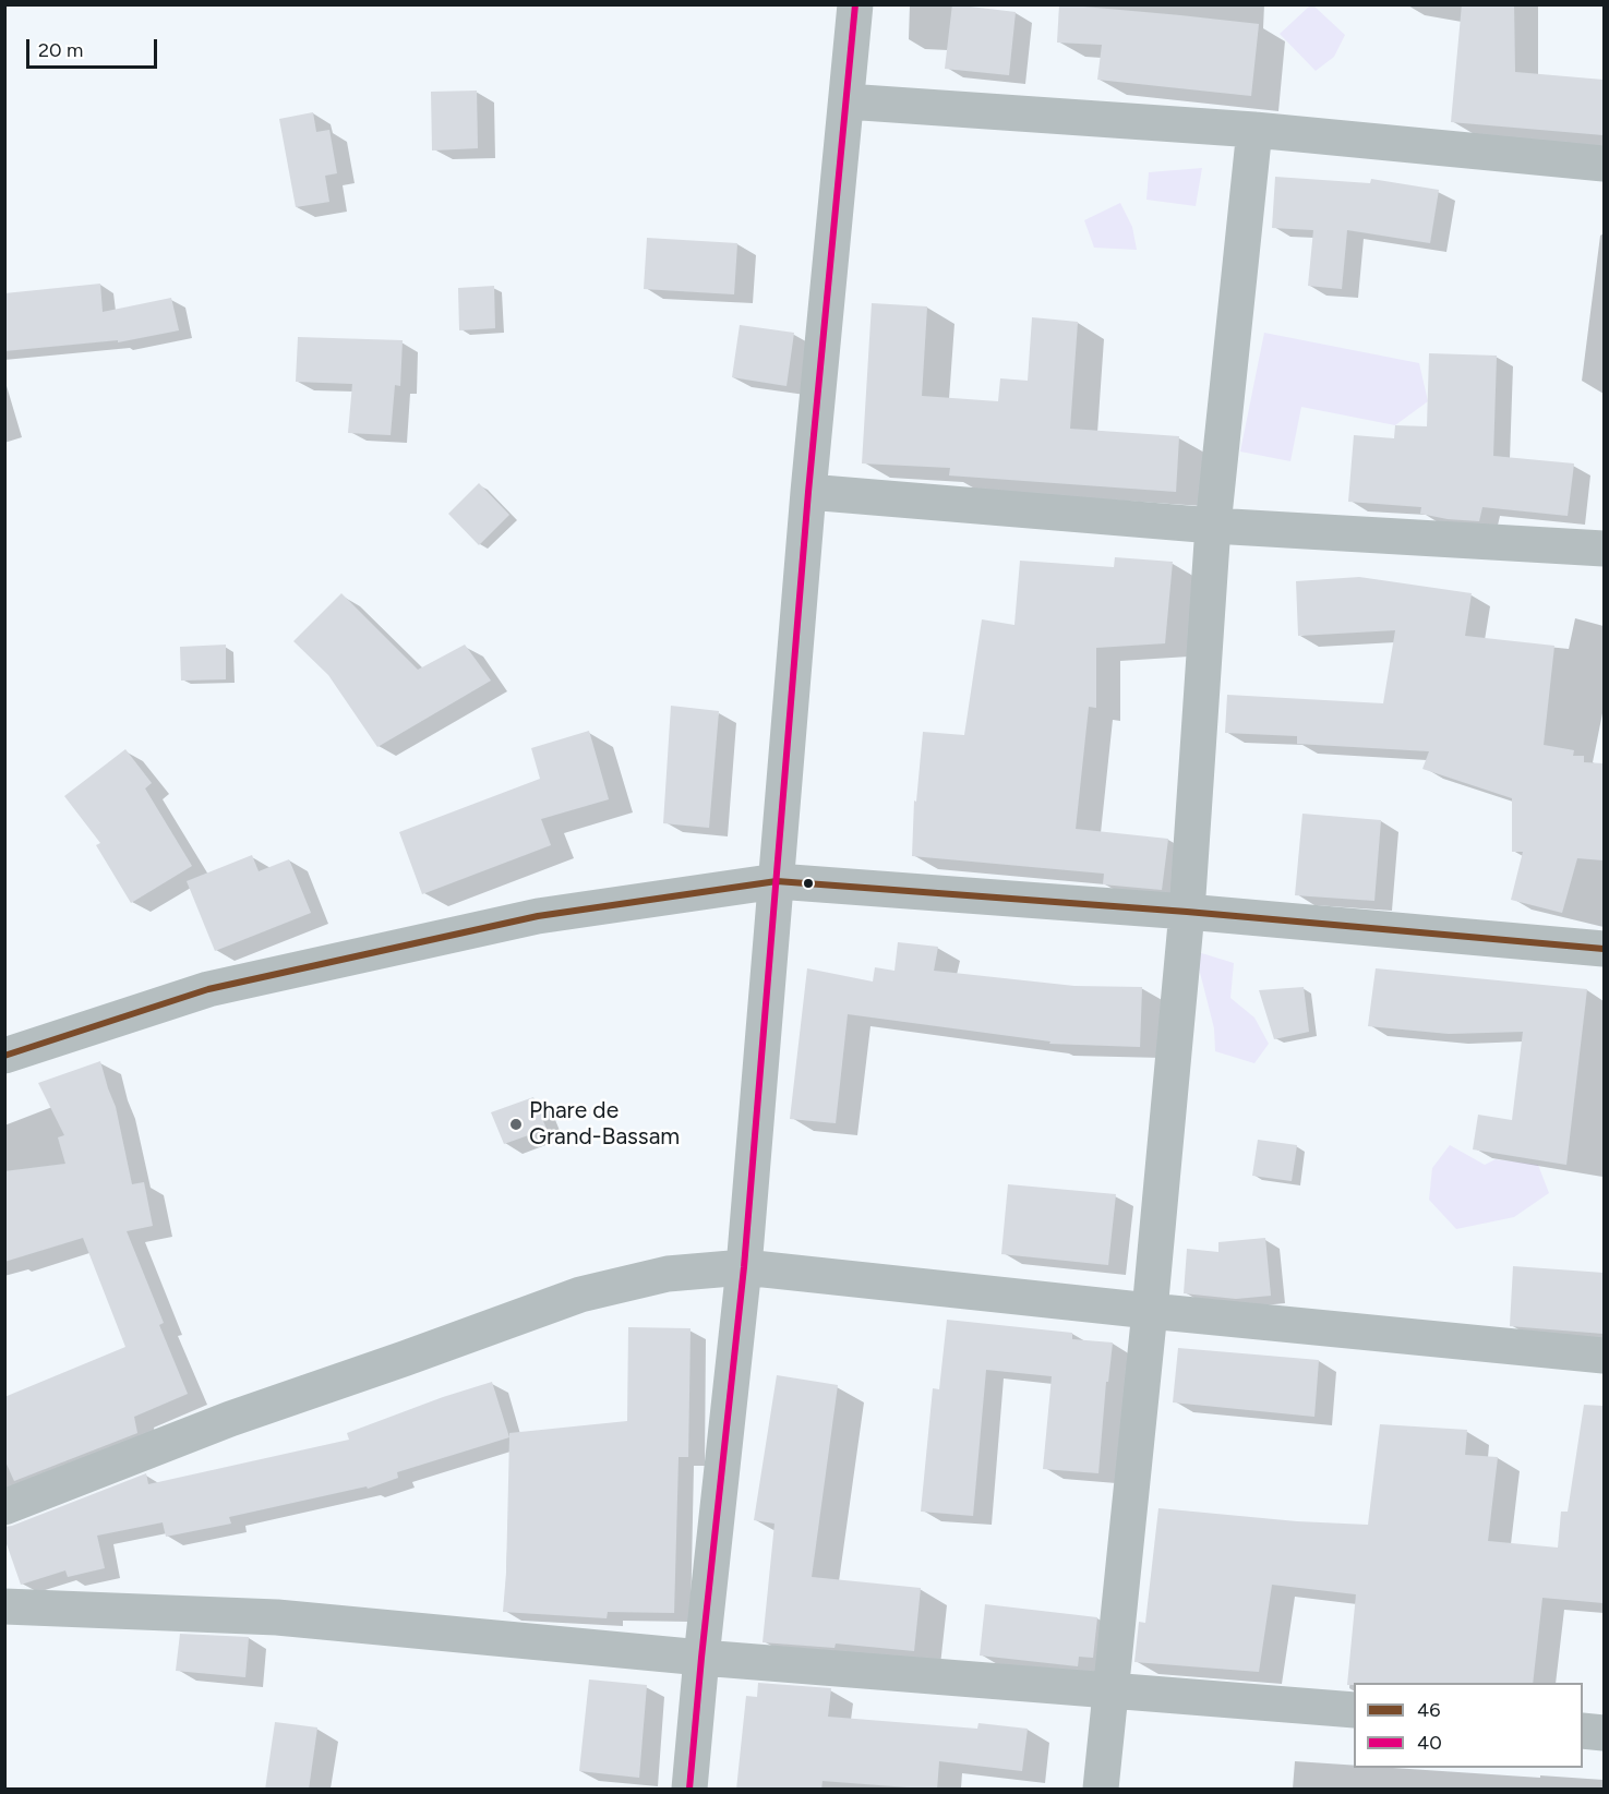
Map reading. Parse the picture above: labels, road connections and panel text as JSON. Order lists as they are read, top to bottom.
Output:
{
  "places": ["Phare de Grand-Bassam"],
  "lines": ["transit line 40", "transit line 46"],
  "legend": ["46", "40"],
  "scale_bar": "20 m"
}
